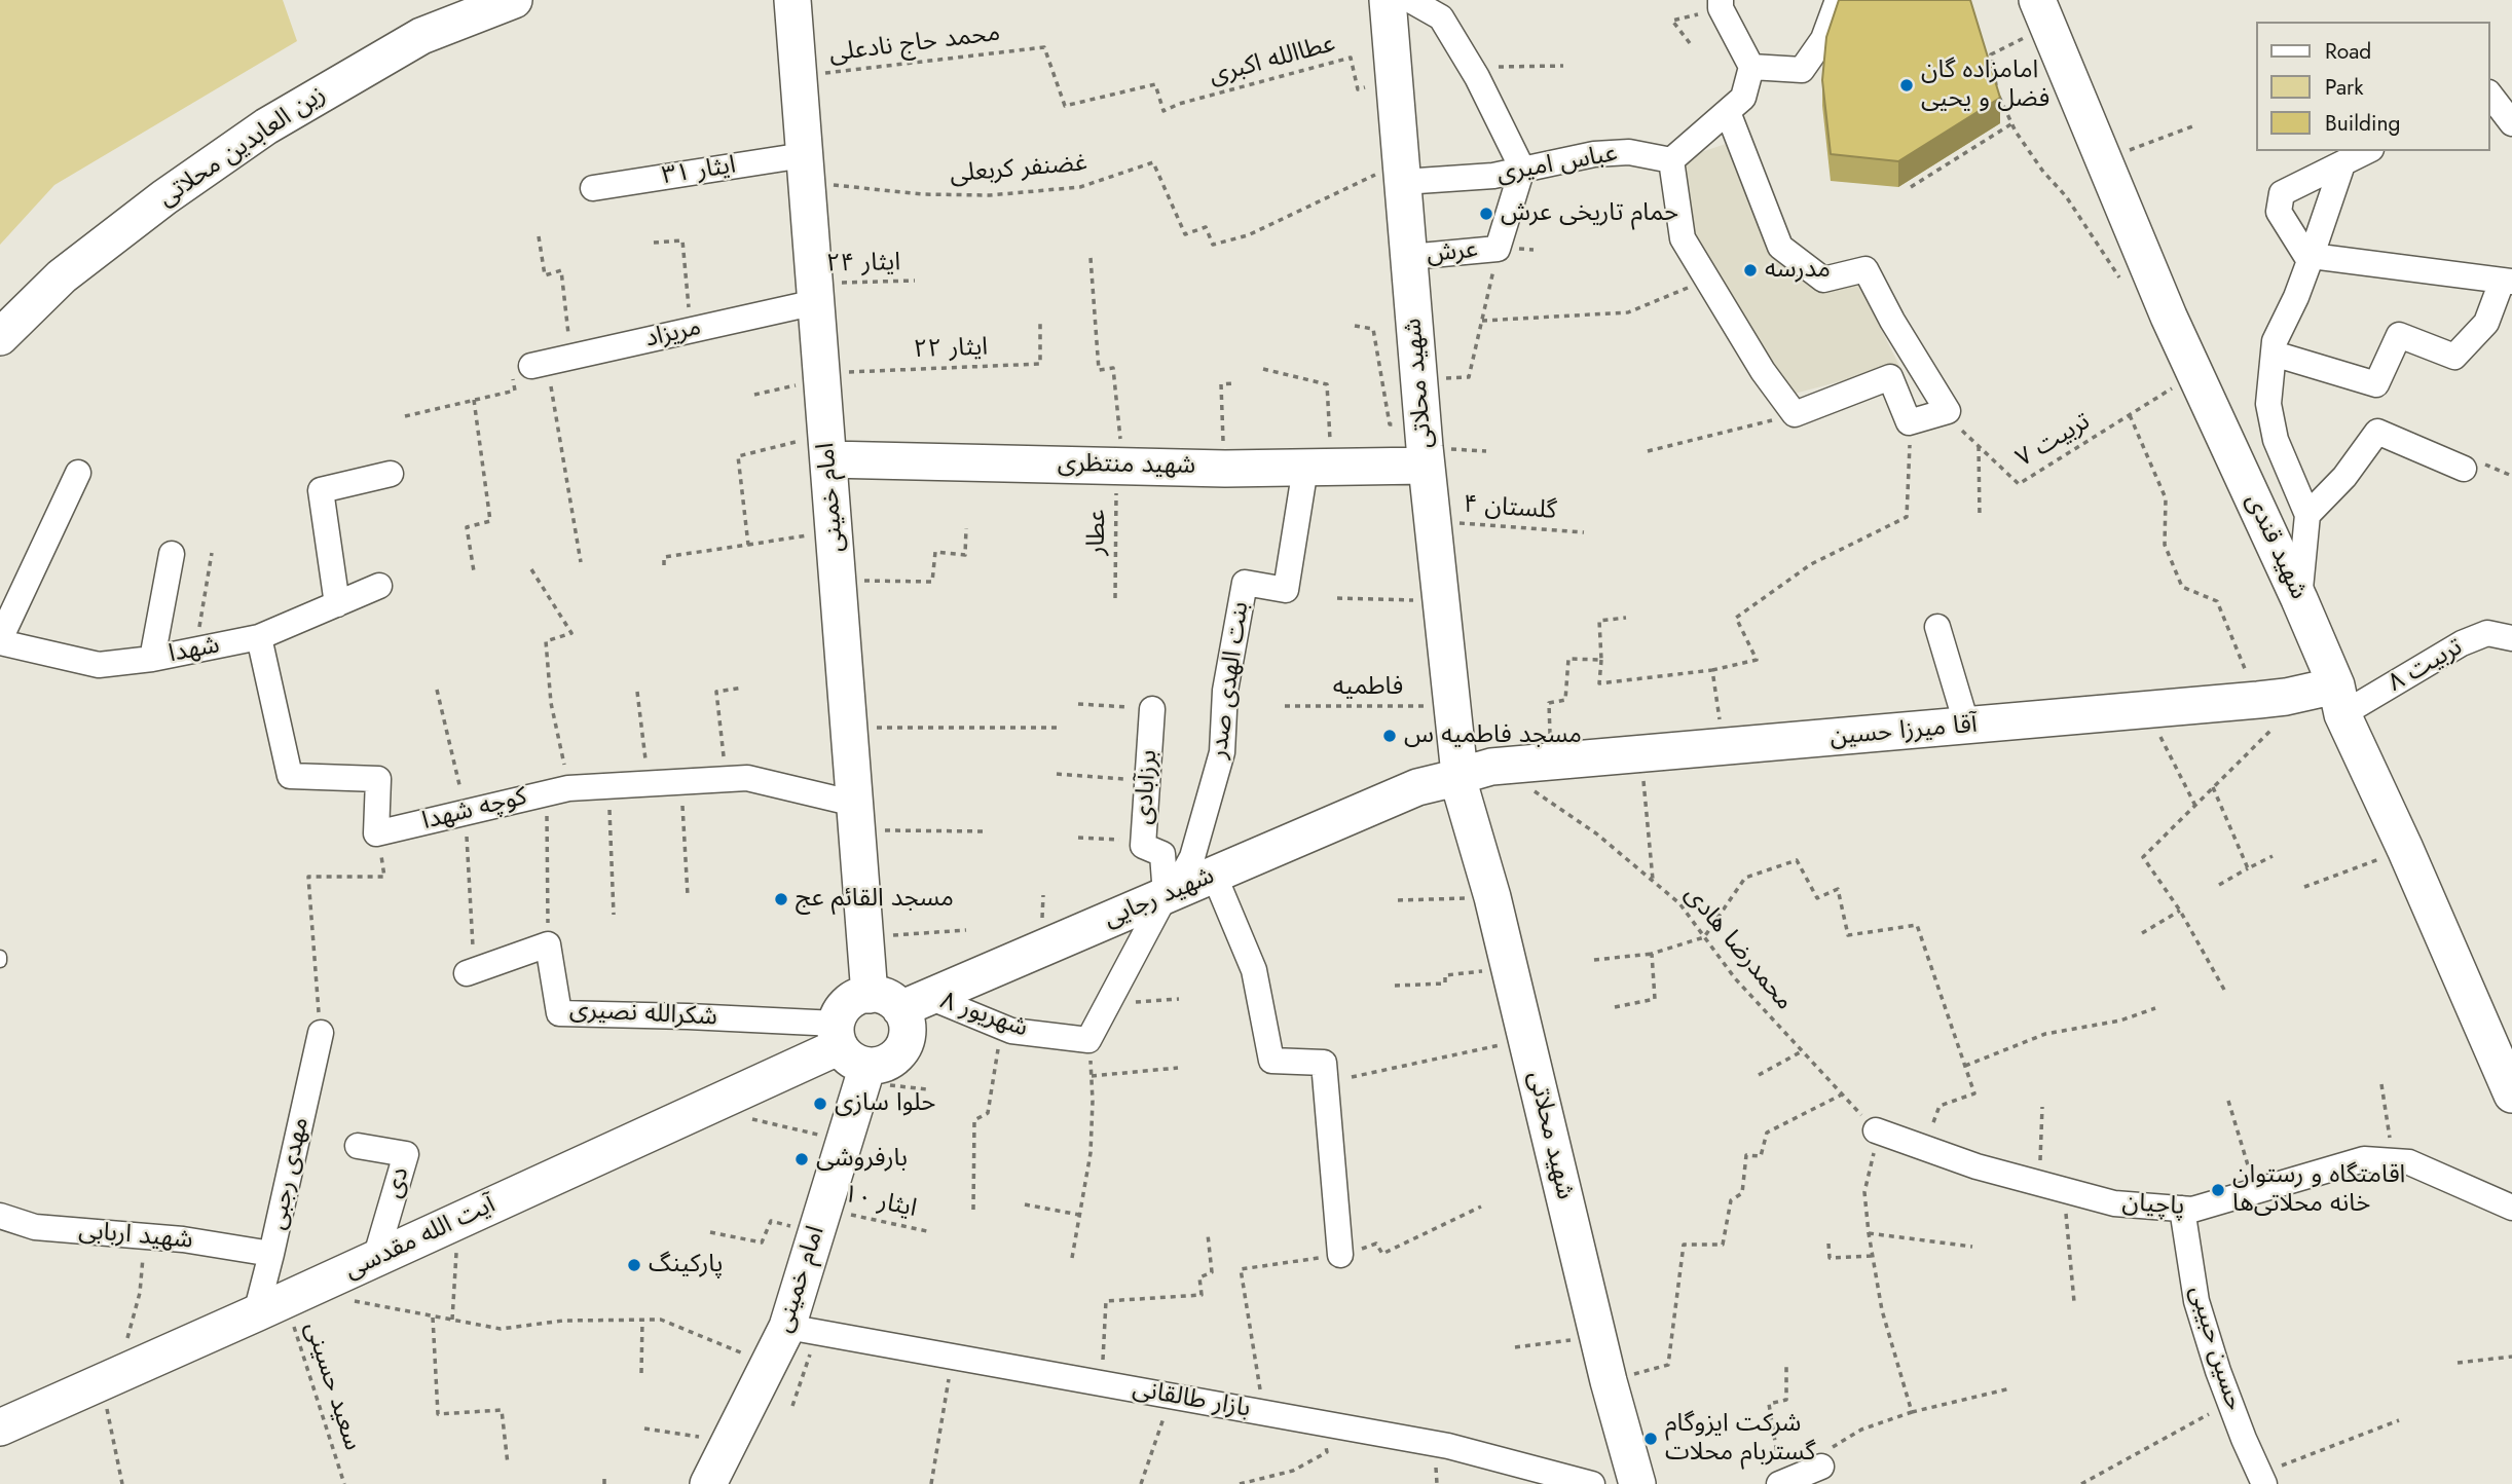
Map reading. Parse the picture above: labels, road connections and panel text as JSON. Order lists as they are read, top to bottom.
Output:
{
  "streets": {
    "main road": [
      "زین العابدین محلاتی",
      "شهید محلاتی",
      "شهید منتظری",
      "امام خمینی",
      "شهید قندی",
      "آقا میرزا حسین",
      "شهید رجایی",
      "آیت الله مقدسی"
    ],
    "street": [
      "عباس امیری",
      "ایثار ۳۱",
      "عرش",
      "مریزاد",
      "شهدا",
      "تربیت ۸",
      "بنت الهدی صدر",
      "برزآبادی",
      "کوچه شهدا",
      "شکرالله نصیری",
      "۸ شهریور",
      "مهدی رجبی",
      "دی",
      "پاچیان",
      "شهید اربابی",
      "حسین حبیبی",
      "بازار طالقانی"
    ],
    "path": [
      "محمد حاج نادعلی",
      "عطاالله اکبری",
      "غضنفر کربعلی",
      "ایثار ۲۴",
      "ایثار ۲۲",
      "تربیت ۷",
      "گلستان ۴",
      "عطار",
      "فاطمیه",
      "محمدرضا هادی",
      "ایثار ۱۰",
      "سعید حسینی"
    ]
  },
  "crossings": [
    ["محمد حاج نادعلی", "عطاالله اکبری"],
    ["محمد حاج نادعلی", "امام خمینی"],
    ["عطاالله اکبری", "شهید محلاتی"],
    ["عباس امیری", "غضنفر کربعلی"],
    ["عباس امیری", "عرش"],
    ["عباس امیری", "شهید محلاتی"],
    ["غضنفر کربعلی", "ایثار ۳۱"],
    ["غضنفر کربعلی", "شهید محلاتی"],
    ["غضنفر کربعلی", "امام خمینی"],
    ["ایثار ۳۱", "امام خمینی"],
    ["عرش", "شهید محلاتی"],
    ["ایثار ۲۴", "مریزاد"],
    ["ایثار ۲۴", "امام خمینی"],
    ["مریزاد", "امام خمینی"],
    ["ایثار ۲۲", "امام خمینی"],
    ["شهید محلاتی", "شهید منتظری"],
    ["شهید محلاتی", "گلستان ۴"],
    ["شهید محلاتی", "فاطمیه"],
    ["شهید محلاتی", "آقا میرزا حسین"],
    ["شهید محلاتی", "شهید رجایی"],
    ["تربیت ۷", "شهید قندی"],
    ["شهید منتظری", "امام خمینی"],
    ["شهید منتظری", "عطار"],
    ["شهید منتظری", "بنت الهدی صدر"],
    ["امام خمینی", "کوچه شهدا"],
    ["امام خمینی", "شهید رجایی"],
    ["امام خمینی", "شکرالله نصیری"],
    ["امام خمینی", "۸ شهریور"],
    ["امام خمینی", "ایثار ۱۰"],
    ["امام خمینی", "آیت الله مقدسی"],
    ["امام خمینی", "بازار طالقانی"],
    ["شهید قندی", "تربیت ۸"],
    ["شهید قندی", "آقا میرزا حسین"],
    ["تربیت ۸", "آقا میرزا حسین"],
    ["بنت الهدی صدر", "برزآبادی"],
    ["بنت الهدی صدر", "شهید رجایی"],
    ["آقا میرزا حسین", "شهید رجایی"],
    ["آقا میرزا حسین", "محمدرضا هادی"],
    ["برزآبادی", "شهید رجایی"],
    ["شهید رجایی", "شکرالله نصیری"],
    ["شهید رجایی", "۸ شهریور"],
    ["شهید رجایی", "آیت الله مقدسی"],
    ["محمدرضا هادی", "پاچیان"],
    ["شکرالله نصیری", "۸ شهریور"],
    ["شکرالله نصیری", "آیت الله مقدسی"],
    ["۸ شهریور", "آیت الله مقدسی"],
    ["مهدی رجبی", "شهید اربابی"],
    ["مهدی رجبی", "آیت الله مقدسی"],
    ["مهدی رجبی", "سعید حسینی"],
    ["دی", "آیت الله مقدسی"],
    ["پاچیان", "حسین حبیبی"],
    ["آیت الله مقدسی", "سعید حسینی"]
  ],
  "places": [
    "امامزاده گان فضل و یحیی",
    "حمام تاریخی عرش",
    "مدرسه",
    "مسجد فاطمیه س",
    "مسجد القائم عج",
    "حلوا سازی",
    "بارفروشی",
    "اقامتگاه و رستوان خانه محلاتی‌ها",
    "پارکینگ",
    "شرکت ایزوگام گستربام محلات"
  ],
  "legend": ["Road", "Park", "Building"]
}
